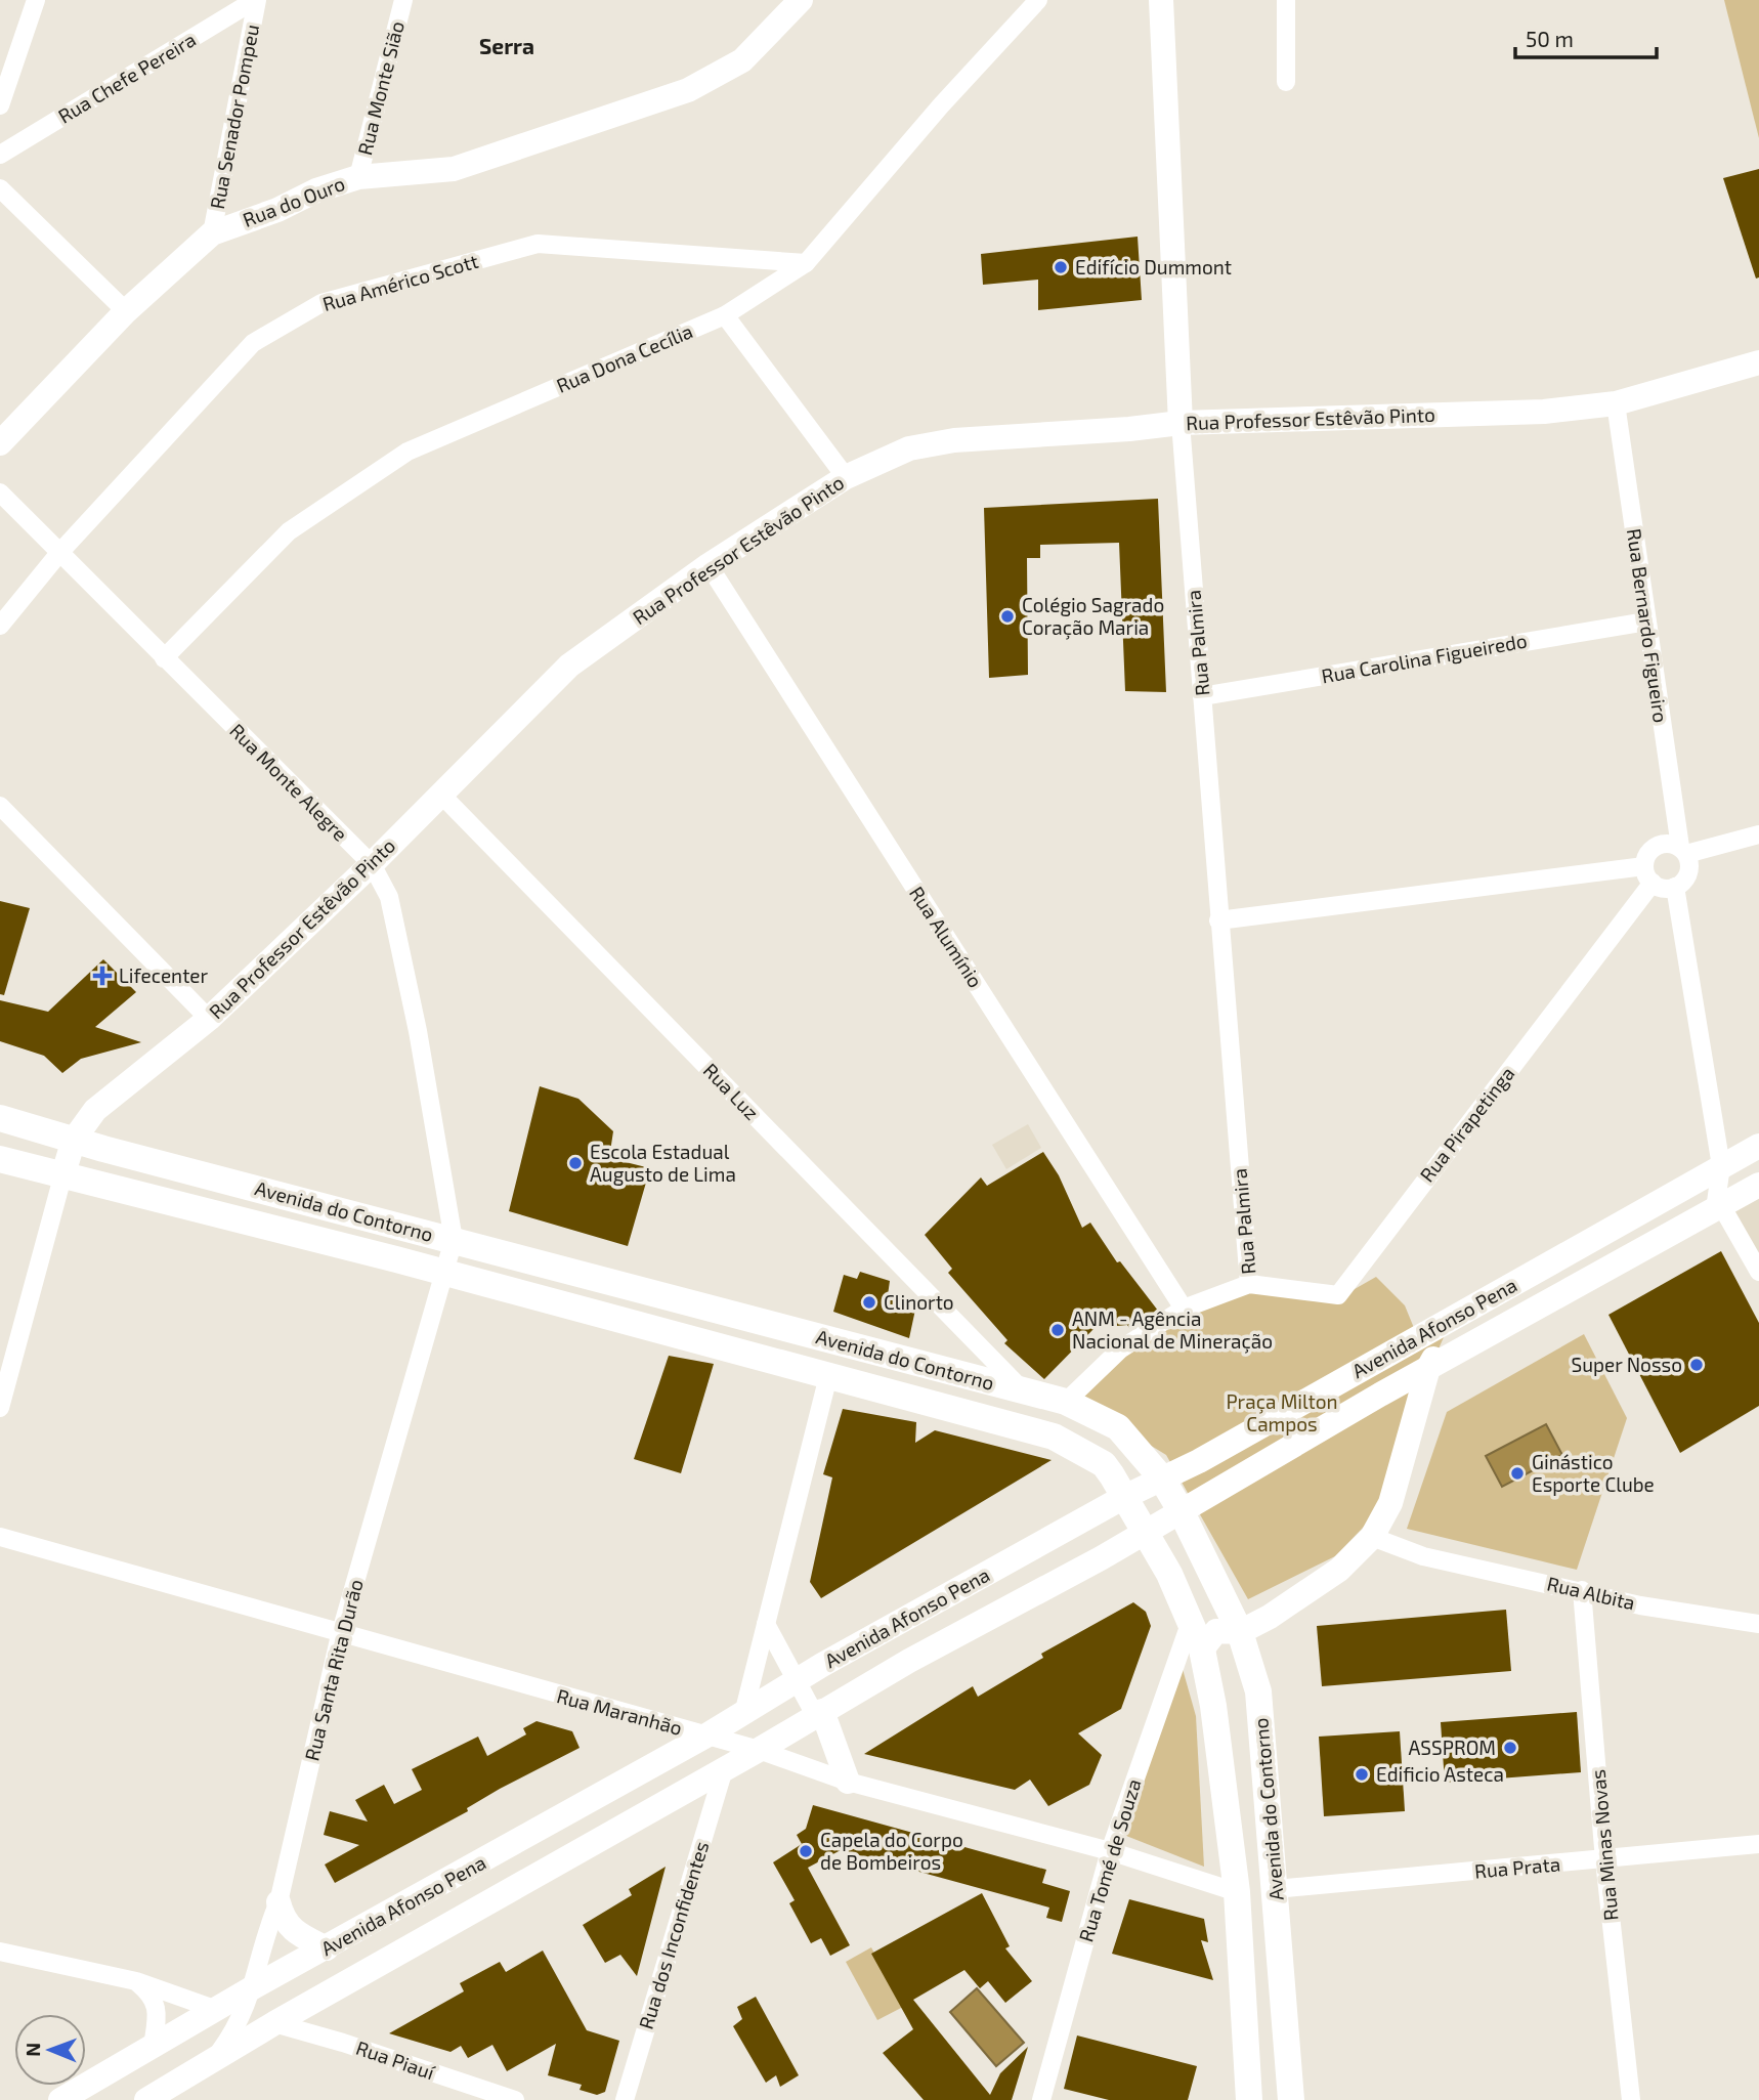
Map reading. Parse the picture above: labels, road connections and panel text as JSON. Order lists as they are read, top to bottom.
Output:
{
  "streets": {
    "main road": [
      "Rua do Ouro",
      "Rua Professor Estêvão Pinto",
      "Rua Palmira",
      "Avenida do Contorno",
      "Avenida Afonso Pena"
    ],
    "street": [
      "Rua Chefe Pereira",
      "Rua Monte Sião",
      "Rua Senador Pompeu",
      "Rua Américo Scott",
      "Rua Dona Cecília",
      "Rua Bernardo Figueiro",
      "Rua Carolina Figueiredo",
      "Rua Monte Alegre",
      "Rua Alumínio",
      "Rua Luz",
      "Rua Pirapetinga",
      "Rua Albita",
      "Rua Santa Rita Durão",
      "Rua Maranhão",
      "Rua Minas Novas",
      "Rua Tomé de Souza",
      "Rua Prata",
      "Rua dos Inconfidentes",
      "Rua Piauí"
    ]
  },
  "crossings": [
    ["Rua Chefe Pereira", "Rua Senador Pompeu"],
    ["Rua Monte Sião", "Rua do Ouro"],
    ["Rua Senador Pompeu", "Rua do Ouro"],
    ["Rua Américo Scott", "Rua Dona Cecília"],
    ["Rua Américo Scott", "Rua Monte Alegre"],
    ["Rua Dona Cecília", "Rua Monte Alegre"],
    ["Rua Professor Estêvão Pinto", "Rua Bernardo Figueiro"],
    ["Rua Professor Estêvão Pinto", "Rua Palmira"],
    ["Rua Professor Estêvão Pinto", "Rua Monte Alegre"],
    ["Rua Professor Estêvão Pinto", "Rua Alumínio"],
    ["Rua Professor Estêvão Pinto", "Rua Luz"],
    ["Rua Professor Estêvão Pinto", "Avenida do Contorno"],
    ["Rua Bernardo Figueiro", "Rua Carolina Figueiredo"],
    ["Rua Bernardo Figueiro", "Rua Pirapetinga"],
    ["Rua Palmira", "Rua Carolina Figueiredo"],
    ["Rua Palmira", "Rua Pirapetinga"],
    ["Rua Monte Alegre", "Avenida do Contorno"],
    ["Rua Monte Alegre", "Rua Santa Rita Durão"],
    ["Rua Luz", "Avenida do Contorno"],
    ["Avenida do Contorno", "Avenida Afonso Pena"],
    ["Avenida do Contorno", "Rua Santa Rita Durão"],
    ["Avenida do Contorno", "Rua Maranhão"],
    ["Avenida do Contorno", "Rua Tomé de Souza"],
    ["Avenida do Contorno", "Rua Prata"],
    ["Avenida Afonso Pena", "Rua Santa Rita Durão"],
    ["Avenida Afonso Pena", "Rua Maranhão"],
    ["Avenida Afonso Pena", "Rua dos Inconfidentes"],
    ["Avenida Afonso Pena", "Rua Piauí"],
    ["Rua Albita", "Rua Minas Novas"],
    ["Rua Santa Rita Durão", "Rua Maranhão"],
    ["Rua Maranhão", "Rua Tomé de Souza"],
    ["Rua Minas Novas", "Rua Prata"]
  ],
  "districts": ["Serra"],
  "parks": ["Praça Milton Campos"],
  "places": {
    "other": [
      "Edifício Dummont",
      "Colégio Sagrado Coração Maria",
      "Escola Estadual Augusto de Lima",
      "Clinorto",
      "ANM - Agência Nacional de Mineração",
      "Super Nosso",
      "Ginástico Esporte Clube",
      "ASSPROM",
      "Edificio Asteca",
      "Capela do Corpo de Bombeiros"
    ],
    "health": ["Lifecenter"]
  },
  "scale_bar": "50 m",
  "north": "left"
}
